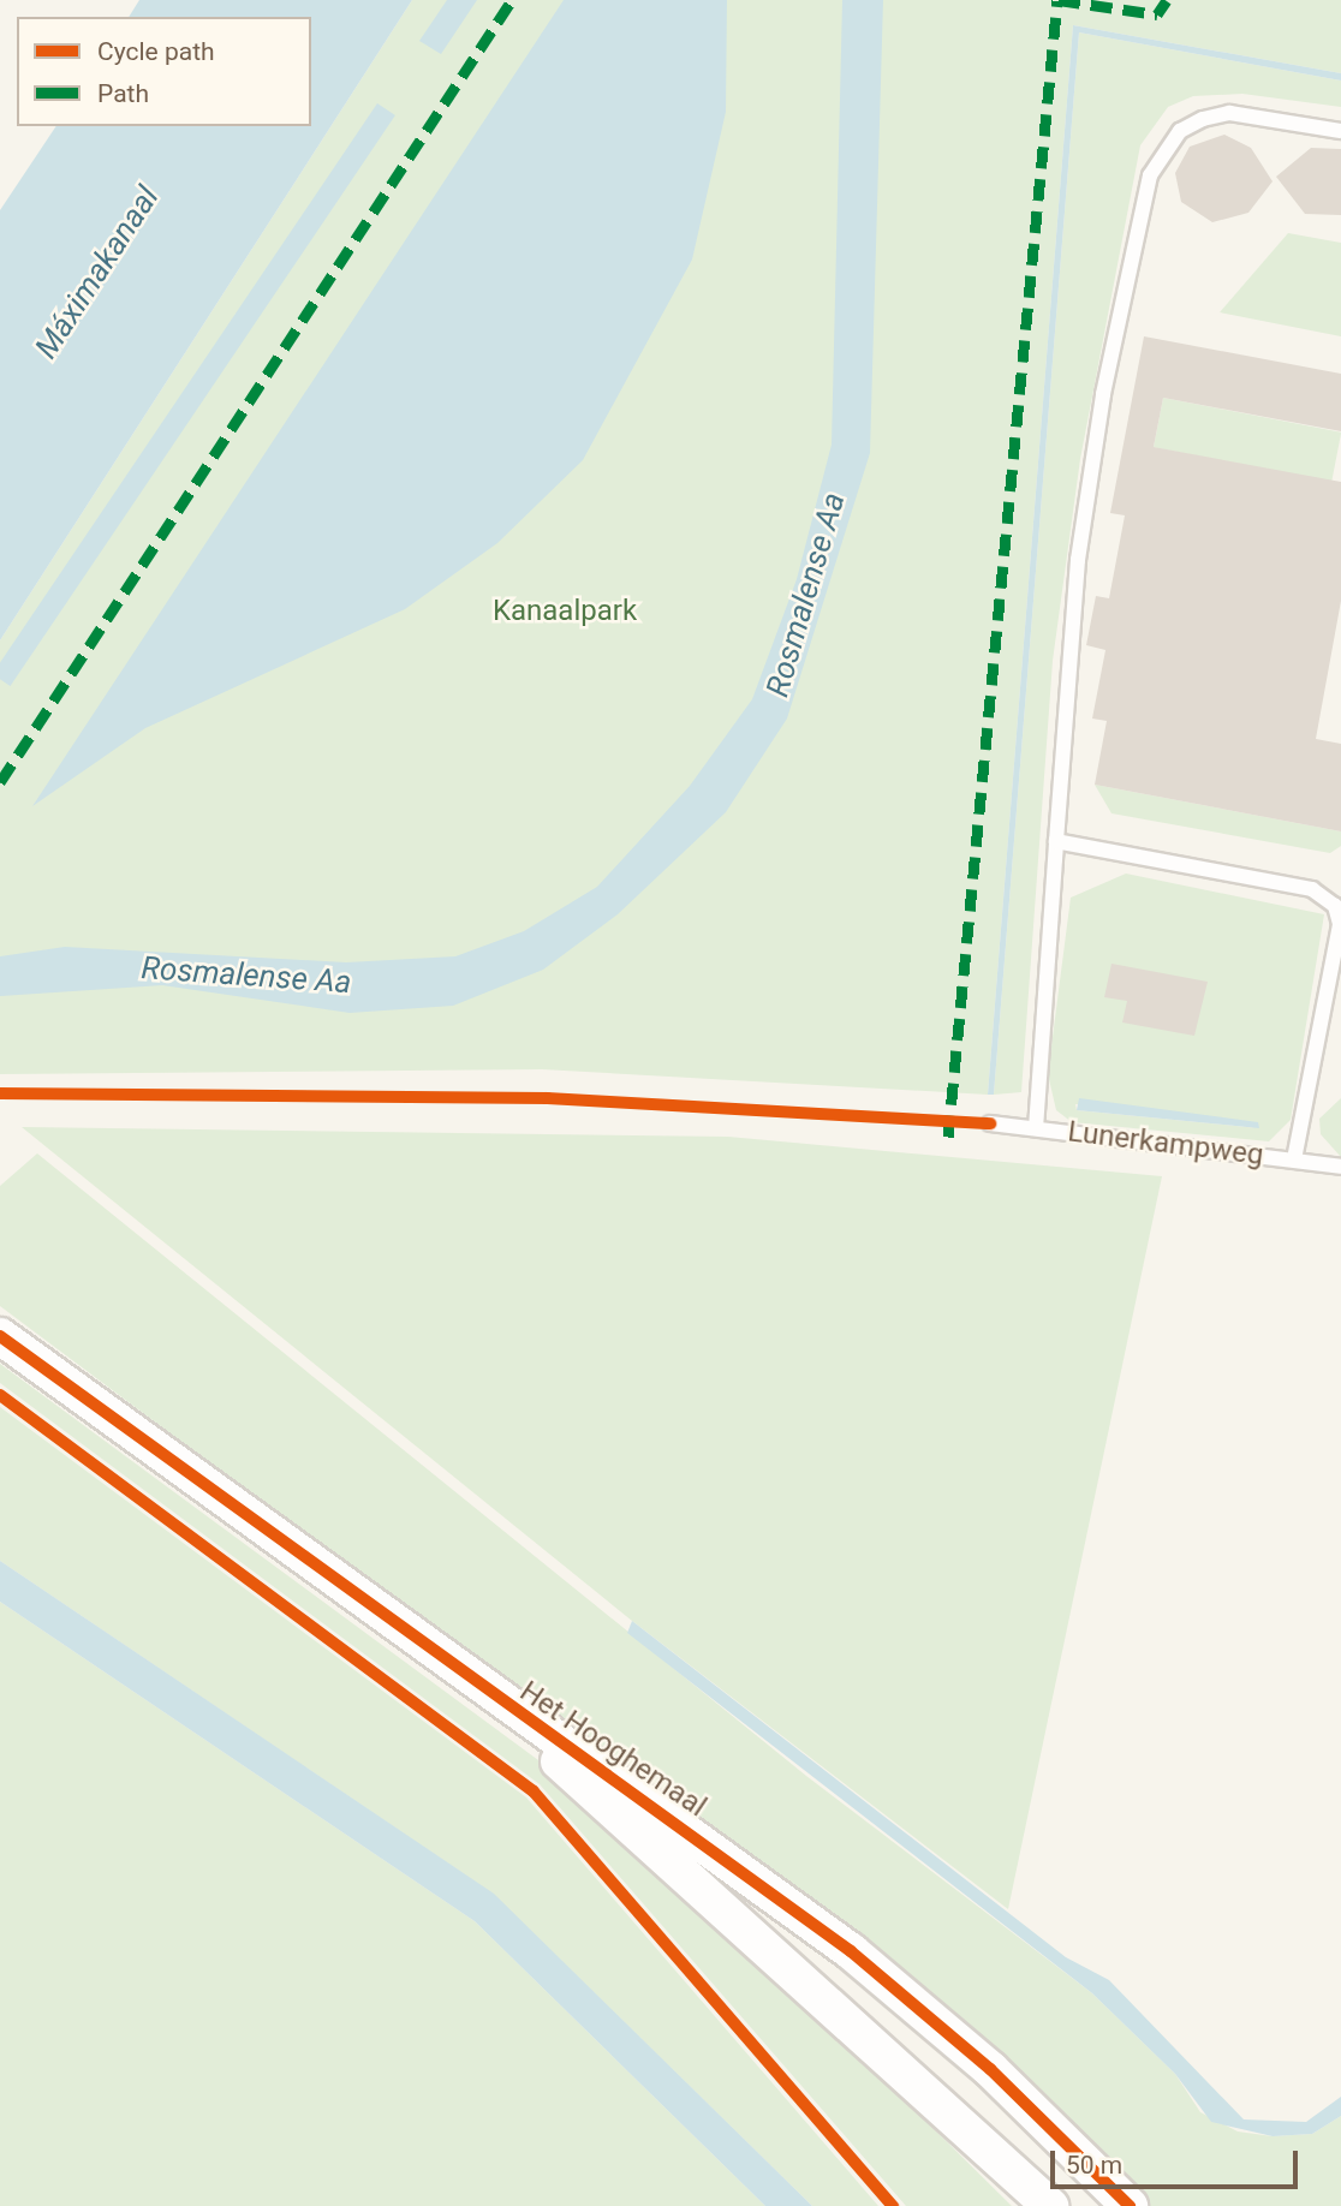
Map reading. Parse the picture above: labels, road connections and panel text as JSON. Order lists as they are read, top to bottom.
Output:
{
  "streets": {
    "street": ["Het Hooghemaal"],
    "lane": ["Lunerkampweg"]
  },
  "water": ["Máximakanaal", "Rosmalense Aa"],
  "parks": ["Kanaalpark"],
  "legend": ["Cycle path", "Path"],
  "scale_bar": "50 m"
}
